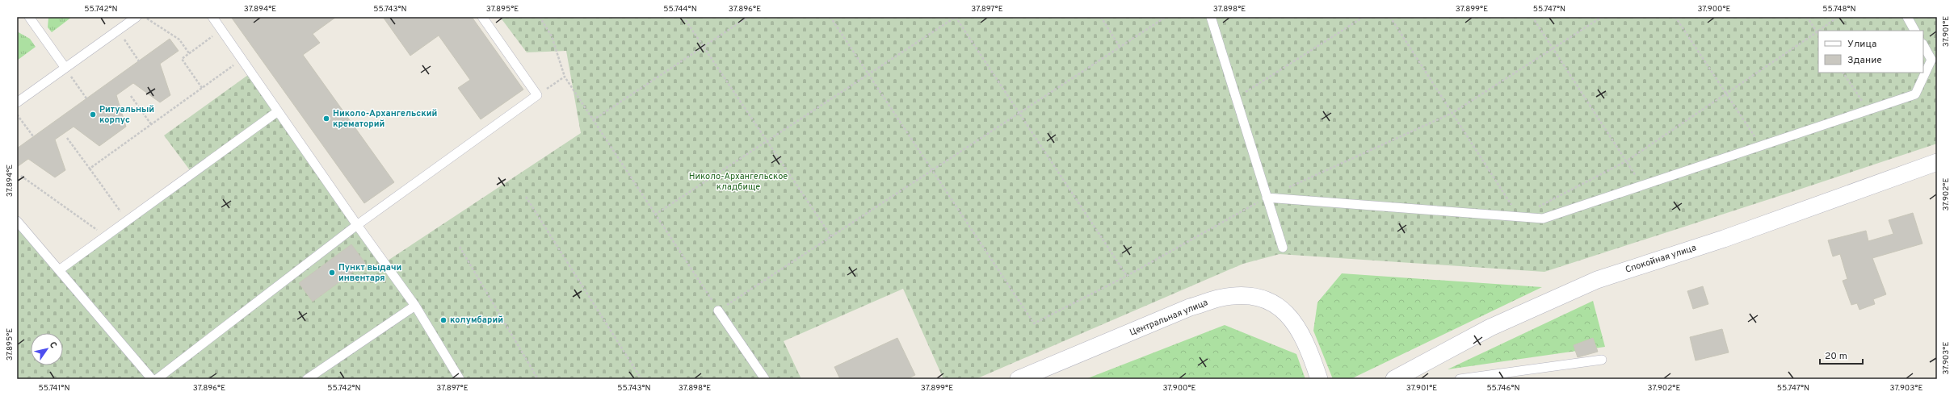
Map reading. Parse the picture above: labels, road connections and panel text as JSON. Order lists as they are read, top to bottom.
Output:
{
  "streets": {
    "street": ["Спокойная улица", "Центральная улица"]
  },
  "parks": ["Николо-Архангельское кладбище"],
  "places": [
    "Ритуальный корпус",
    "Николо-Архангельский крематорий",
    "Пункт выдачи инвентаря",
    "колумбарий"
  ],
  "legend": ["Улица", "Здание"],
  "scale_bar": "20 m",
  "north": "top right",
  "coordinates": [
    "55.742°N",
    "37.894°E",
    "55.743°N",
    "37.895°E",
    "55.744°N",
    "37.896°E",
    "37.897°E",
    "37.898°E",
    "37.899°E",
    "55.747°N",
    "37.900°E",
    "55.748°N",
    "37.901°E",
    "37.902°E",
    "37.903°E",
    "55.741°N",
    "55.746°N"
  ]
}
